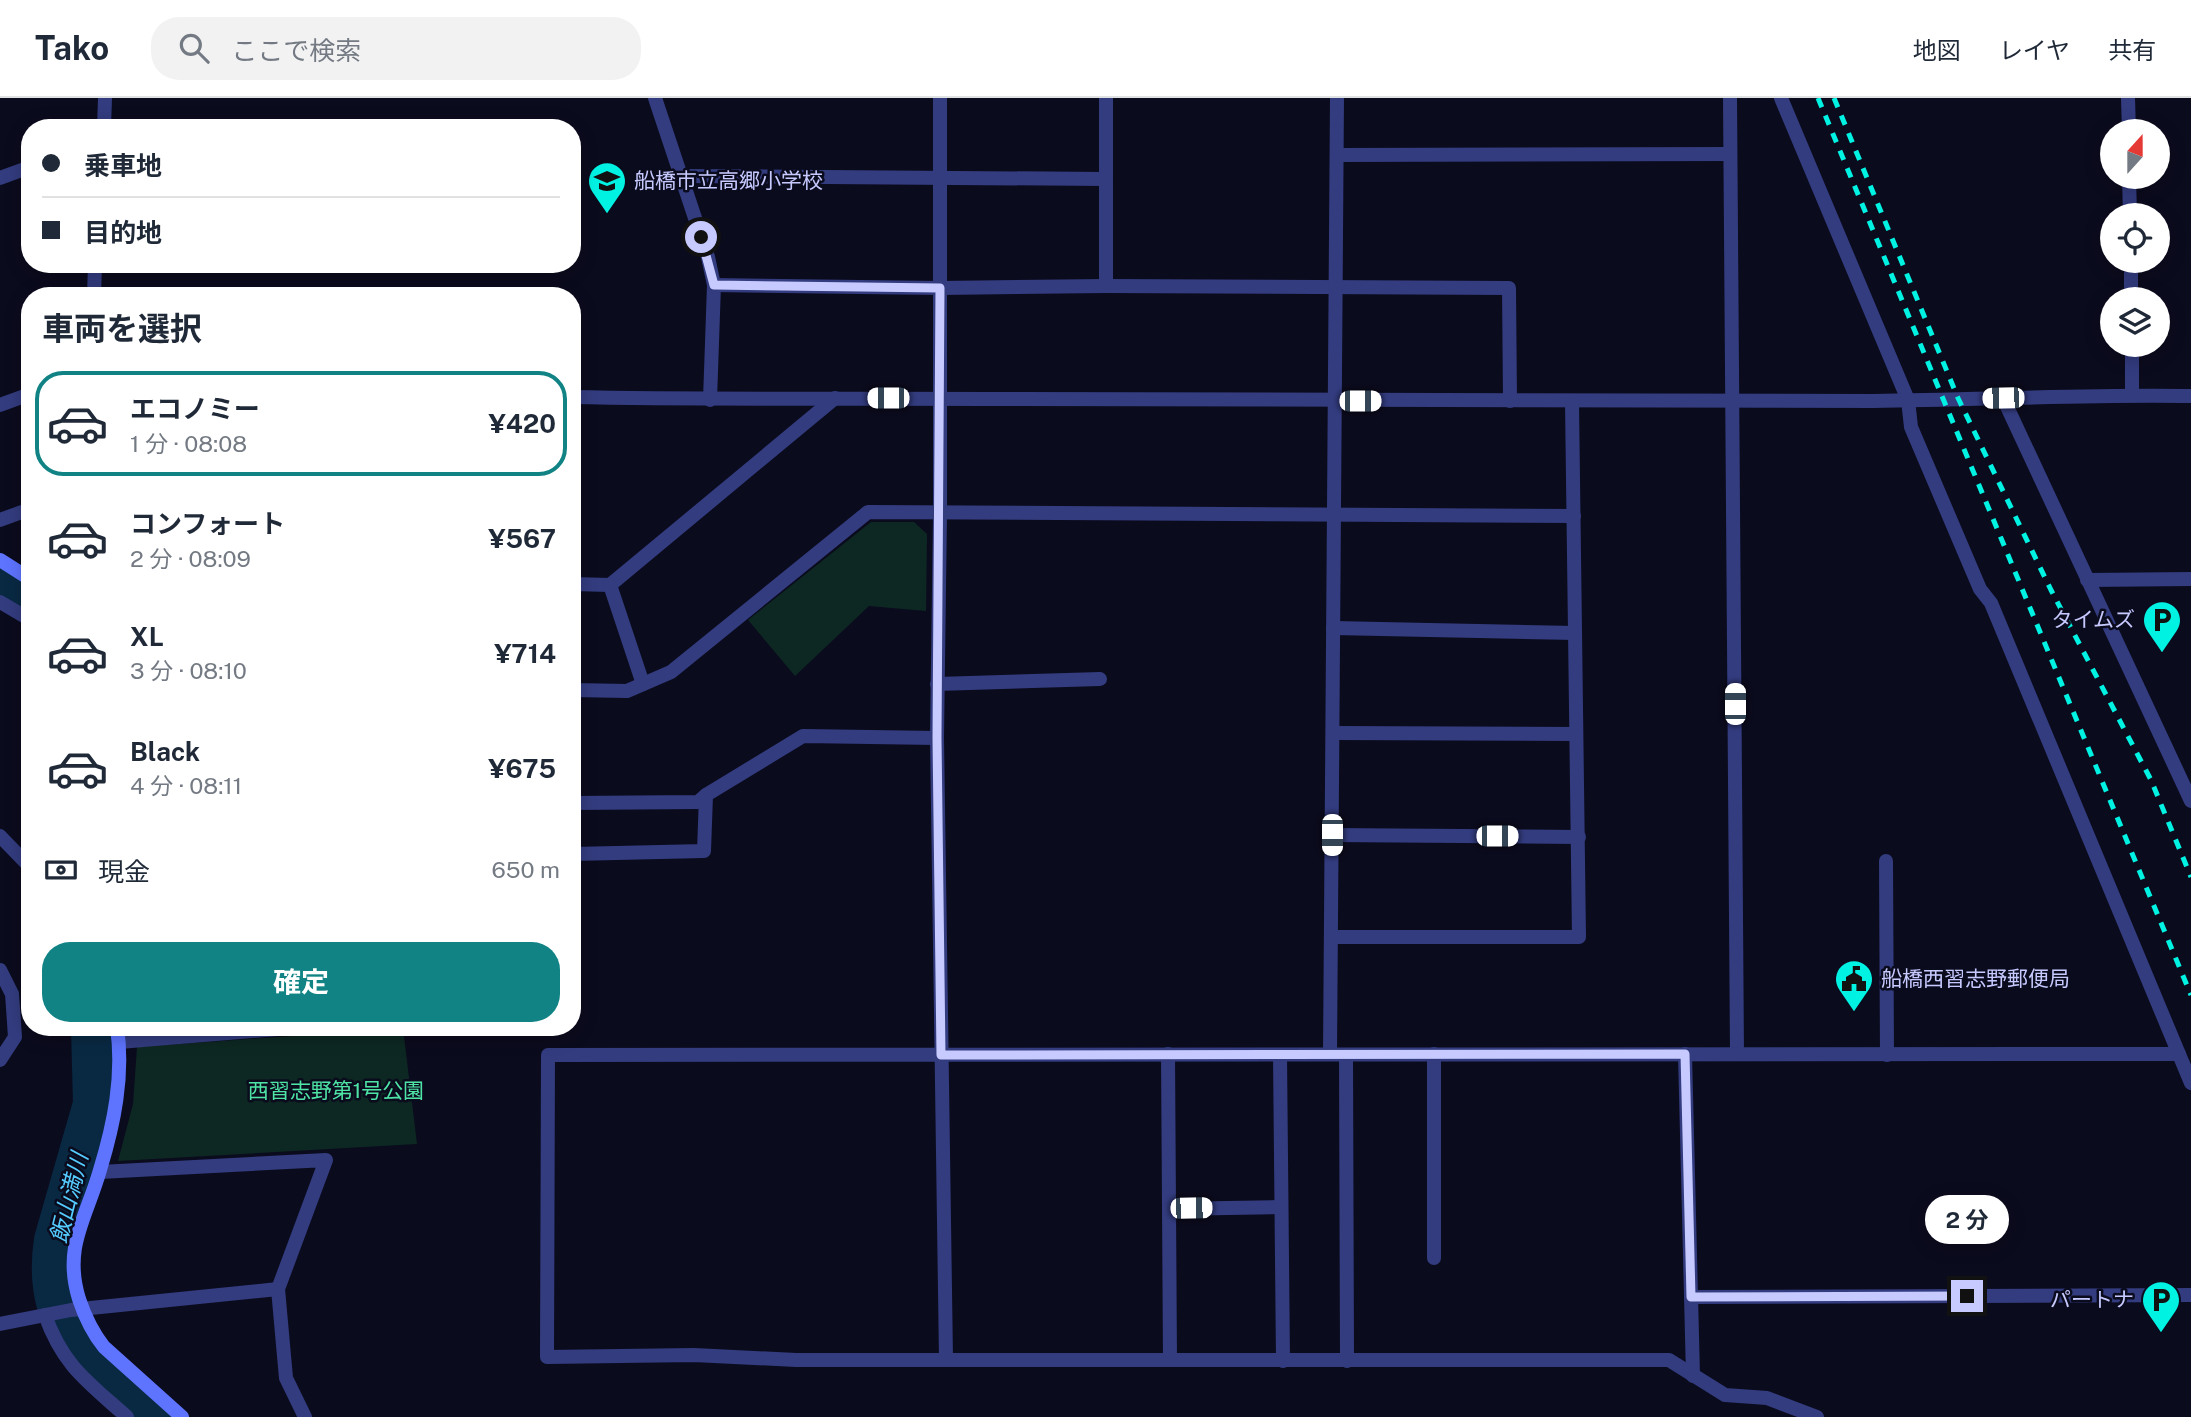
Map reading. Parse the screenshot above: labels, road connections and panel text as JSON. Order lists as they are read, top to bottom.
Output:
{
  "water": ["飯山満川"],
  "parks": ["西習志野第1号公園"],
  "places": {
    "school or university": ["船橋市立高郷小学校"],
    "parking": ["タイムズ", "パートナ"],
    "public building": ["船橋西習志野郵便局"]
  },
  "north": "top",
  "page": {
    "header": "Tako",
    "search": "ここで検索",
    "nav": ["地図", "レイヤ", "共有"],
    "banner": ["乗車地", "目的地"],
    "heading": "車両を選択",
    "list": [
      {
        "name": "エコノミー",
        "note": "1 分 · 08:08",
        "value": "¥420"
      },
      {
        "name": "コンフォート",
        "note": "2 分 · 08:09",
        "value": "¥567"
      },
      {
        "name": "XL",
        "note": "3 分 · 08:10",
        "value": "¥714"
      },
      {
        "name": "Black",
        "note": "4 分 · 08:11",
        "value": "¥675"
      }
    ],
    "pay": ["現金", "650 m"],
    "buttons": "確定",
    "bubble": "2 分"
  }
}
